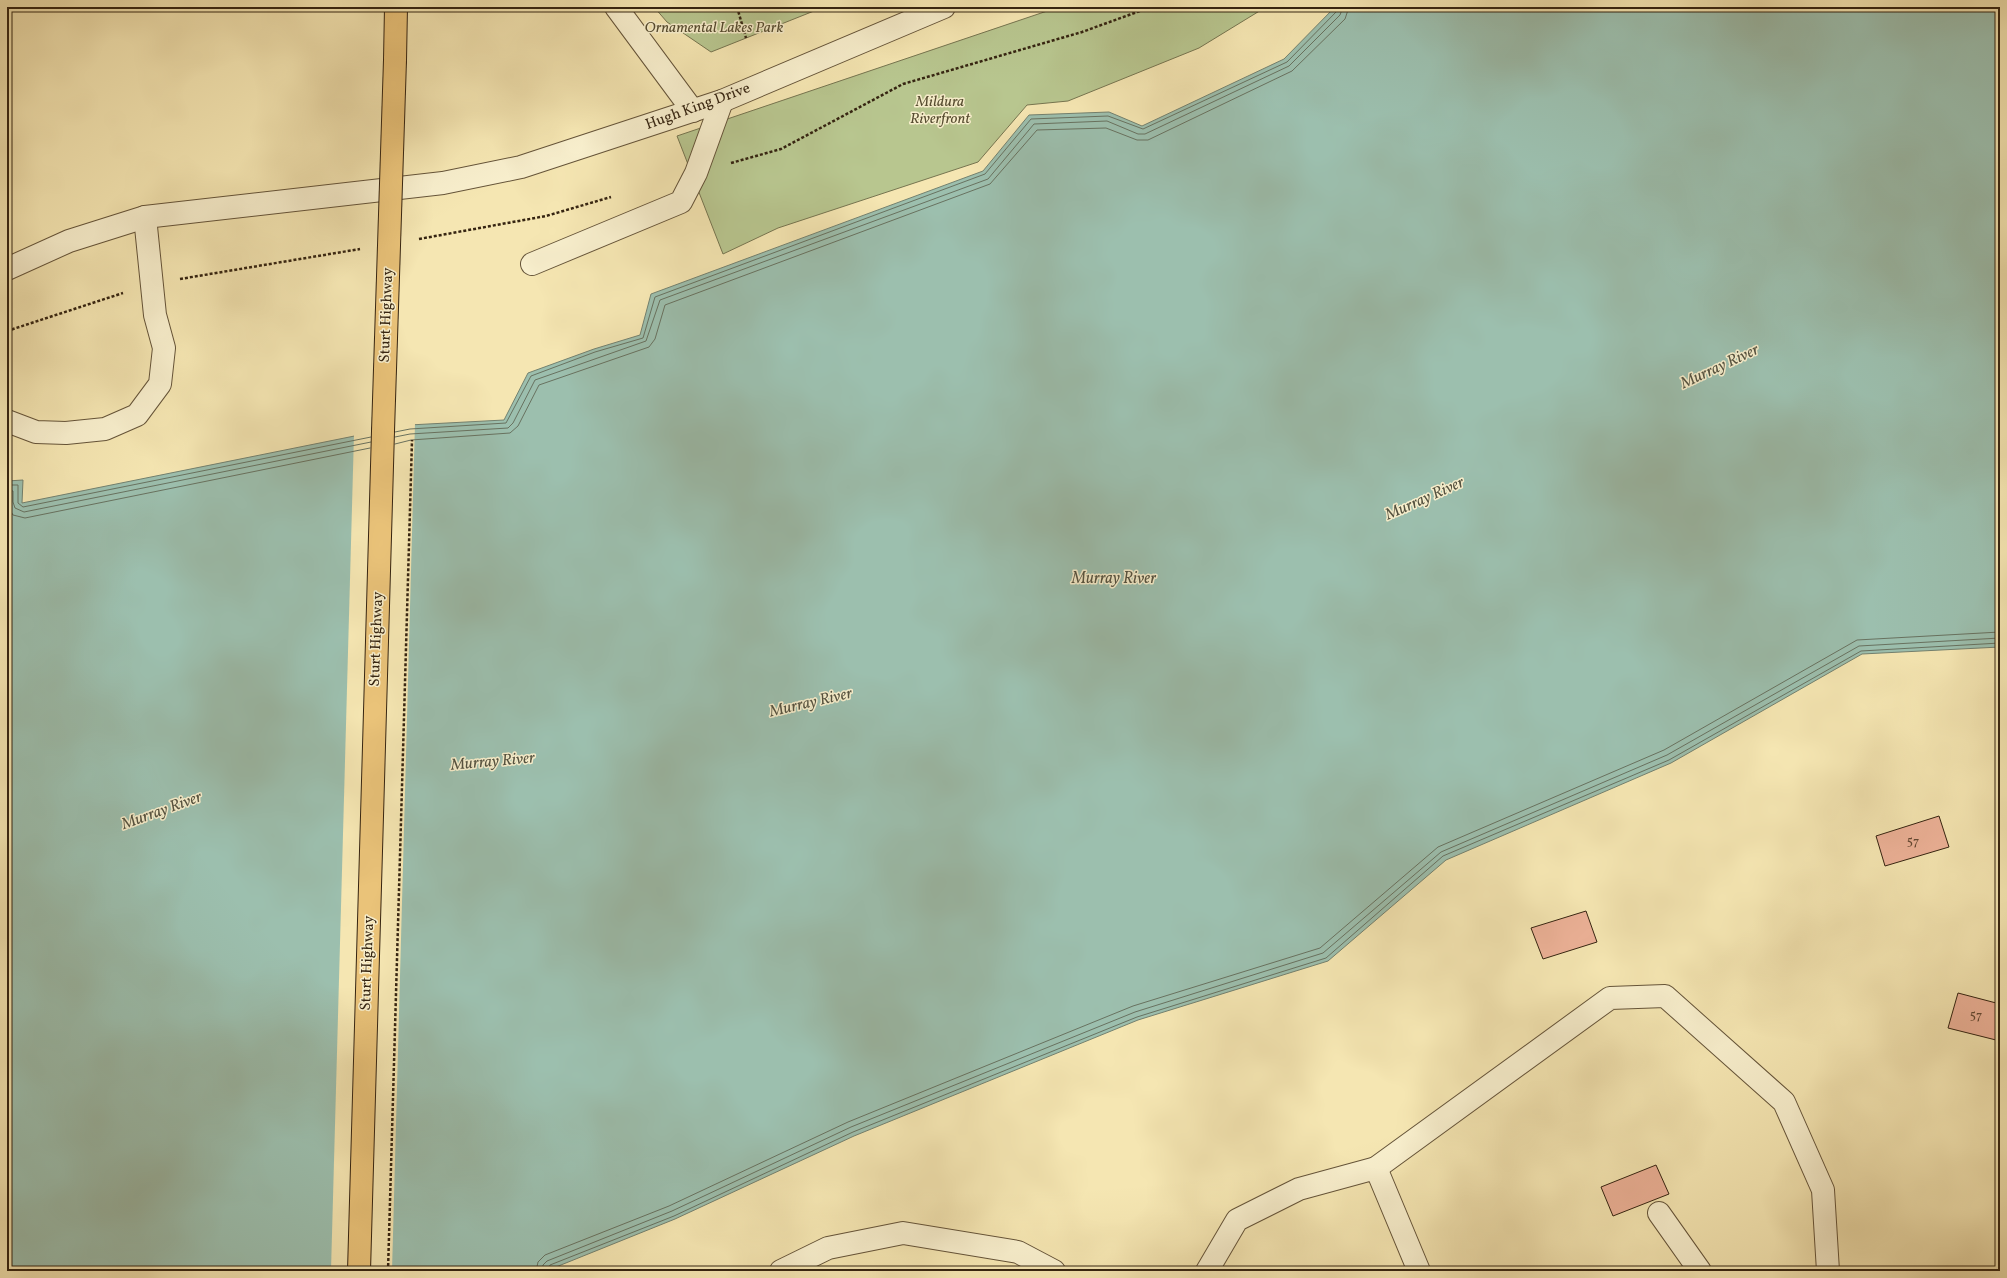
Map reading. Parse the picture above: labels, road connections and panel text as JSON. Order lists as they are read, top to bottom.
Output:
{
  "streets": {
    "highway": ["Sturt Highway"],
    "street": ["Hugh King Drive"]
  },
  "water": ["Murray River"],
  "parks": ["Ornamental Lakes Park", "Mildura Riverfront"],
  "house_numbers": ["57", "57"]
}
